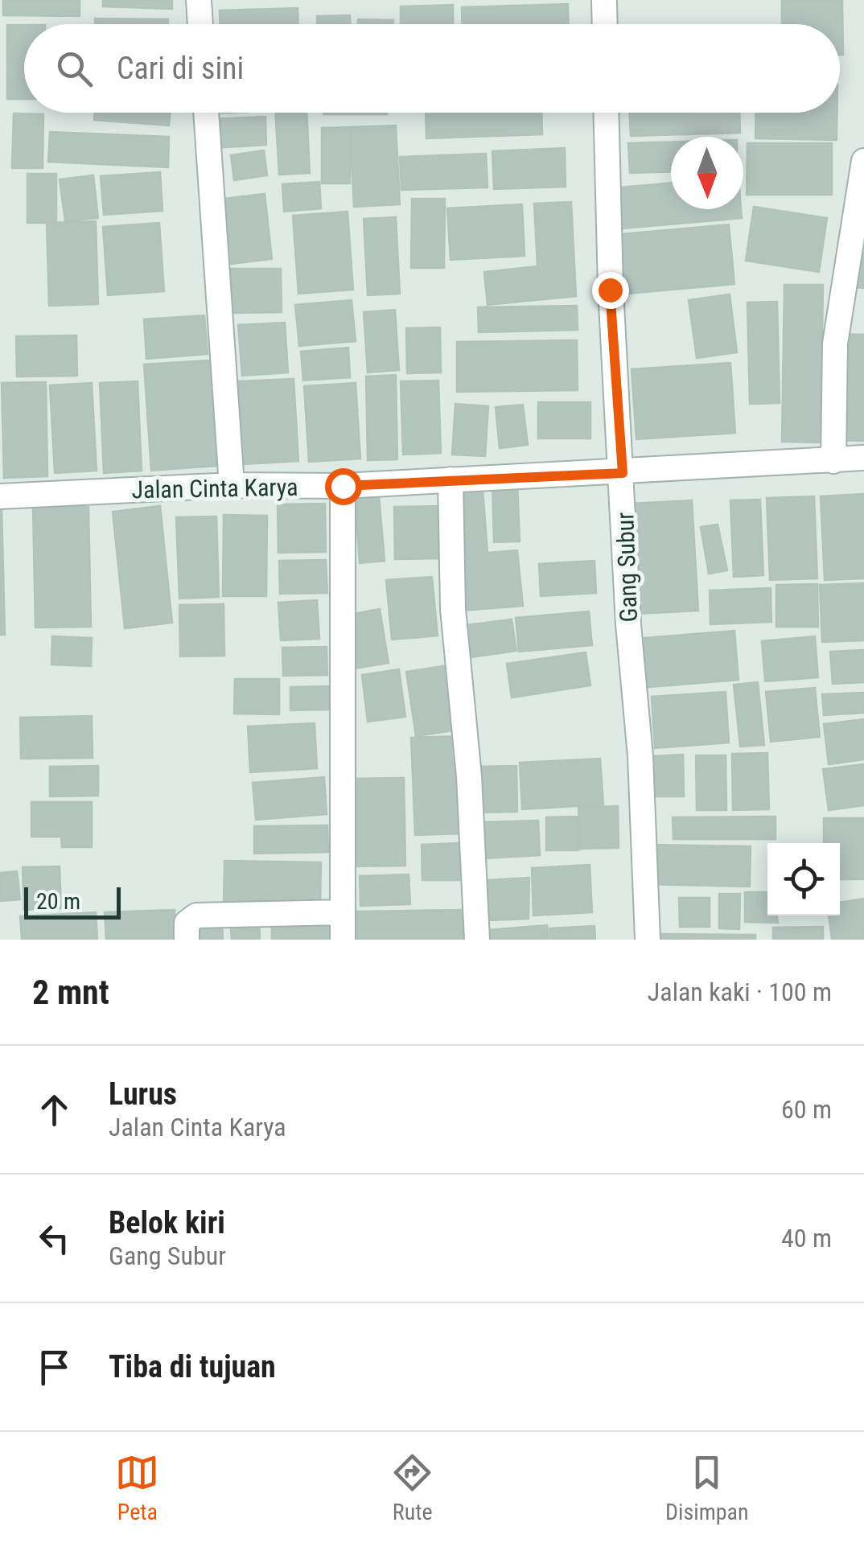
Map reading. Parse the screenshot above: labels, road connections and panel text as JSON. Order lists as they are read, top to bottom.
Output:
{
  "streets": {
    "street": ["Jalan Cinta Karya", "Gang Subur"]
  },
  "crossings": [
    ["Jalan Cinta Karya", "Gang Subur"]
  ],
  "scale_bar": "20 m",
  "north": "bottom",
  "page": {
    "search": "Cari di sini",
    "scale": "20 m",
    "heading": ["2 mnt", "Jalan kaki · 100 m"],
    "list": [
      ["Lurus", "Jalan Cinta Karya", "60 m"],
      ["Belok kiri", "Gang Subur", "40 m"],
      "Tiba di tujuan"
    ],
    "nav": ["Peta", "Rute", "Disimpan"]
  }
}
